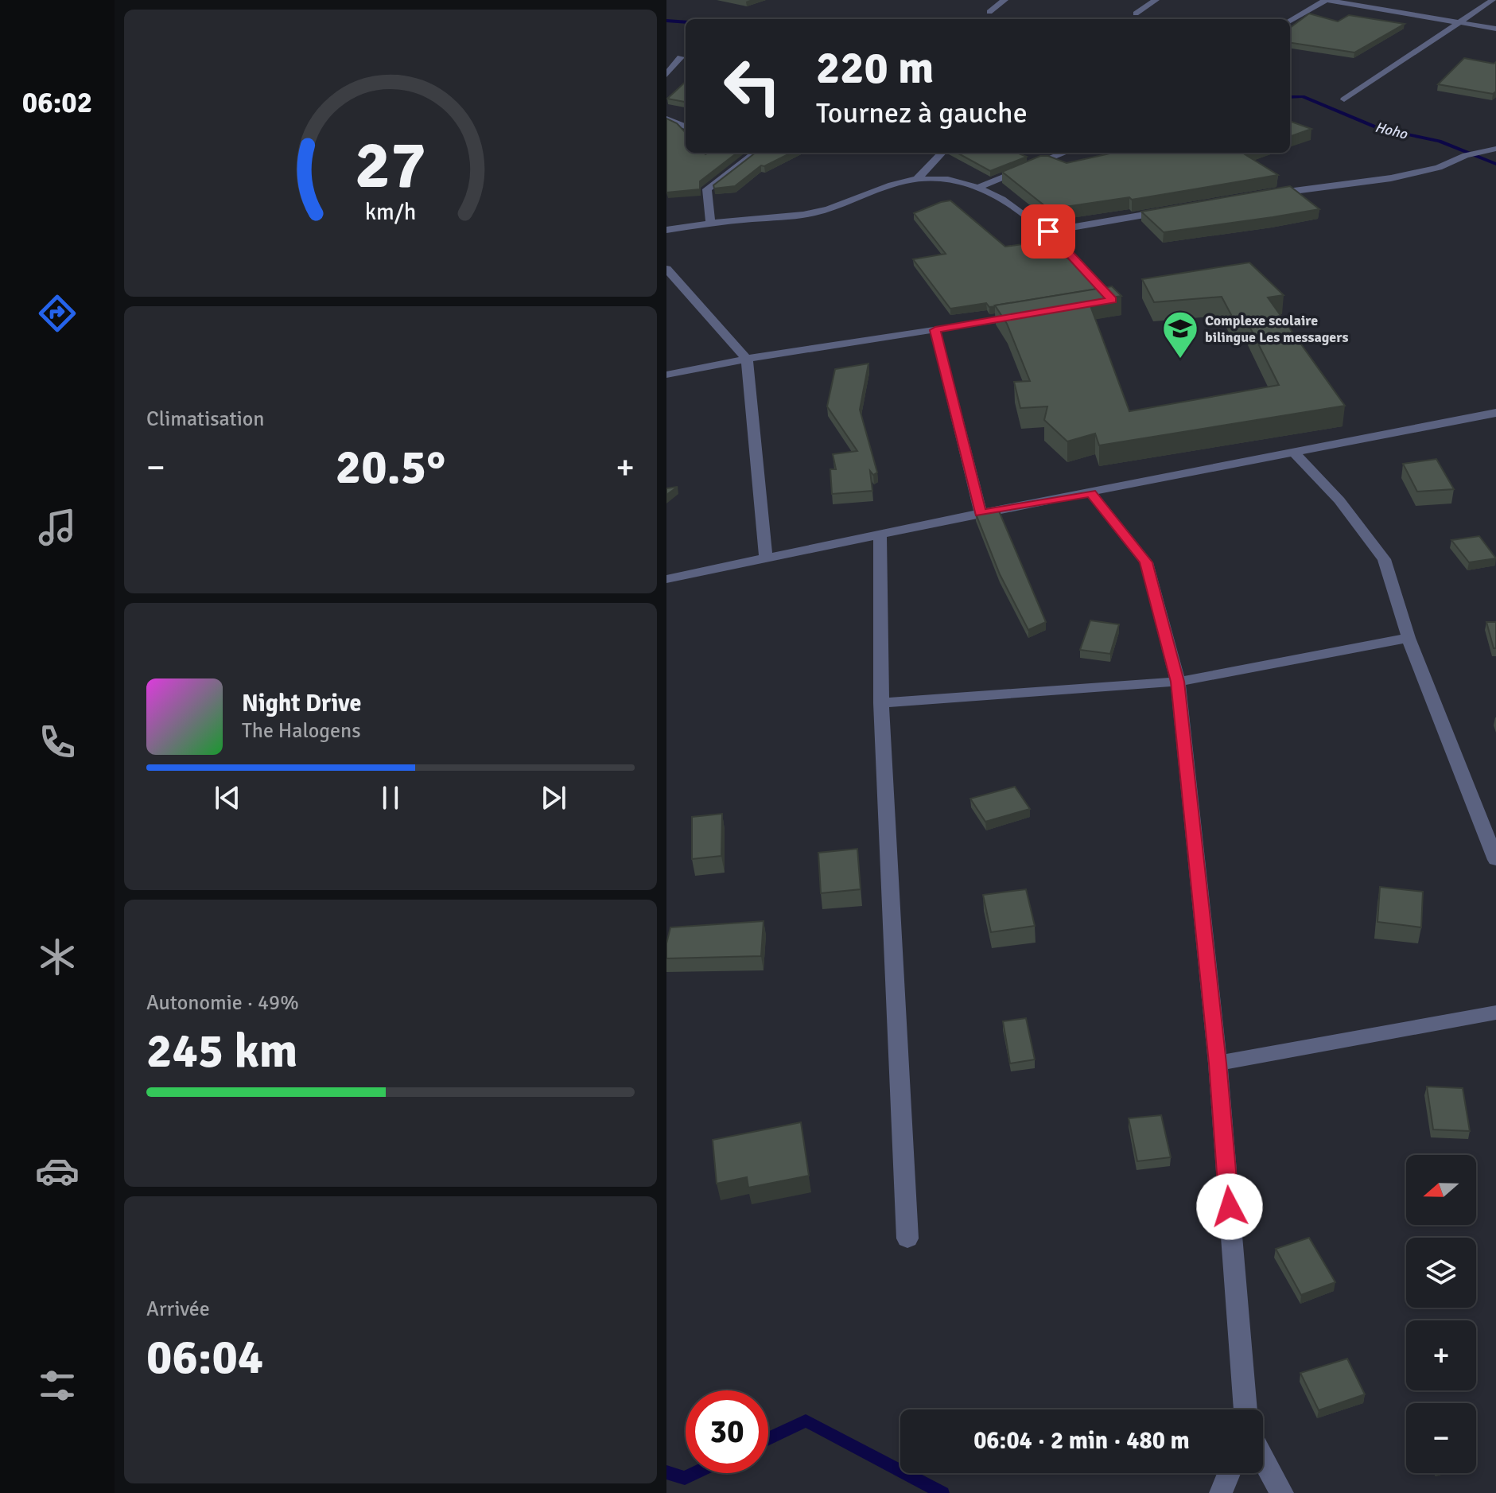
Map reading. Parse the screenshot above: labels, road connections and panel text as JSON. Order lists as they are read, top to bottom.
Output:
{
  "water": ["Hoho"],
  "places": {
    "school or university": ["Complexe scolaire bilingue Les messagers"]
  },
  "north": "left",
  "page": {
    "tabs": "06:02",
    "turn": ["220 m", "Tournez à gauche"],
    "tile": [
      "Climatisation",
      ["Autonomie · 49%", "245 km"],
      ["Arrivée", "06:04"]
    ],
    "heat": ["−", "20.5°", "+"],
    "song": ["Night Drive", "The Halogens"],
    "map_buttons": ["+", "−"],
    "limit": "30",
    "trip": "06:04 · 2 min · 480 m",
    "gauge": ["27", "km/h"]
  }
}
